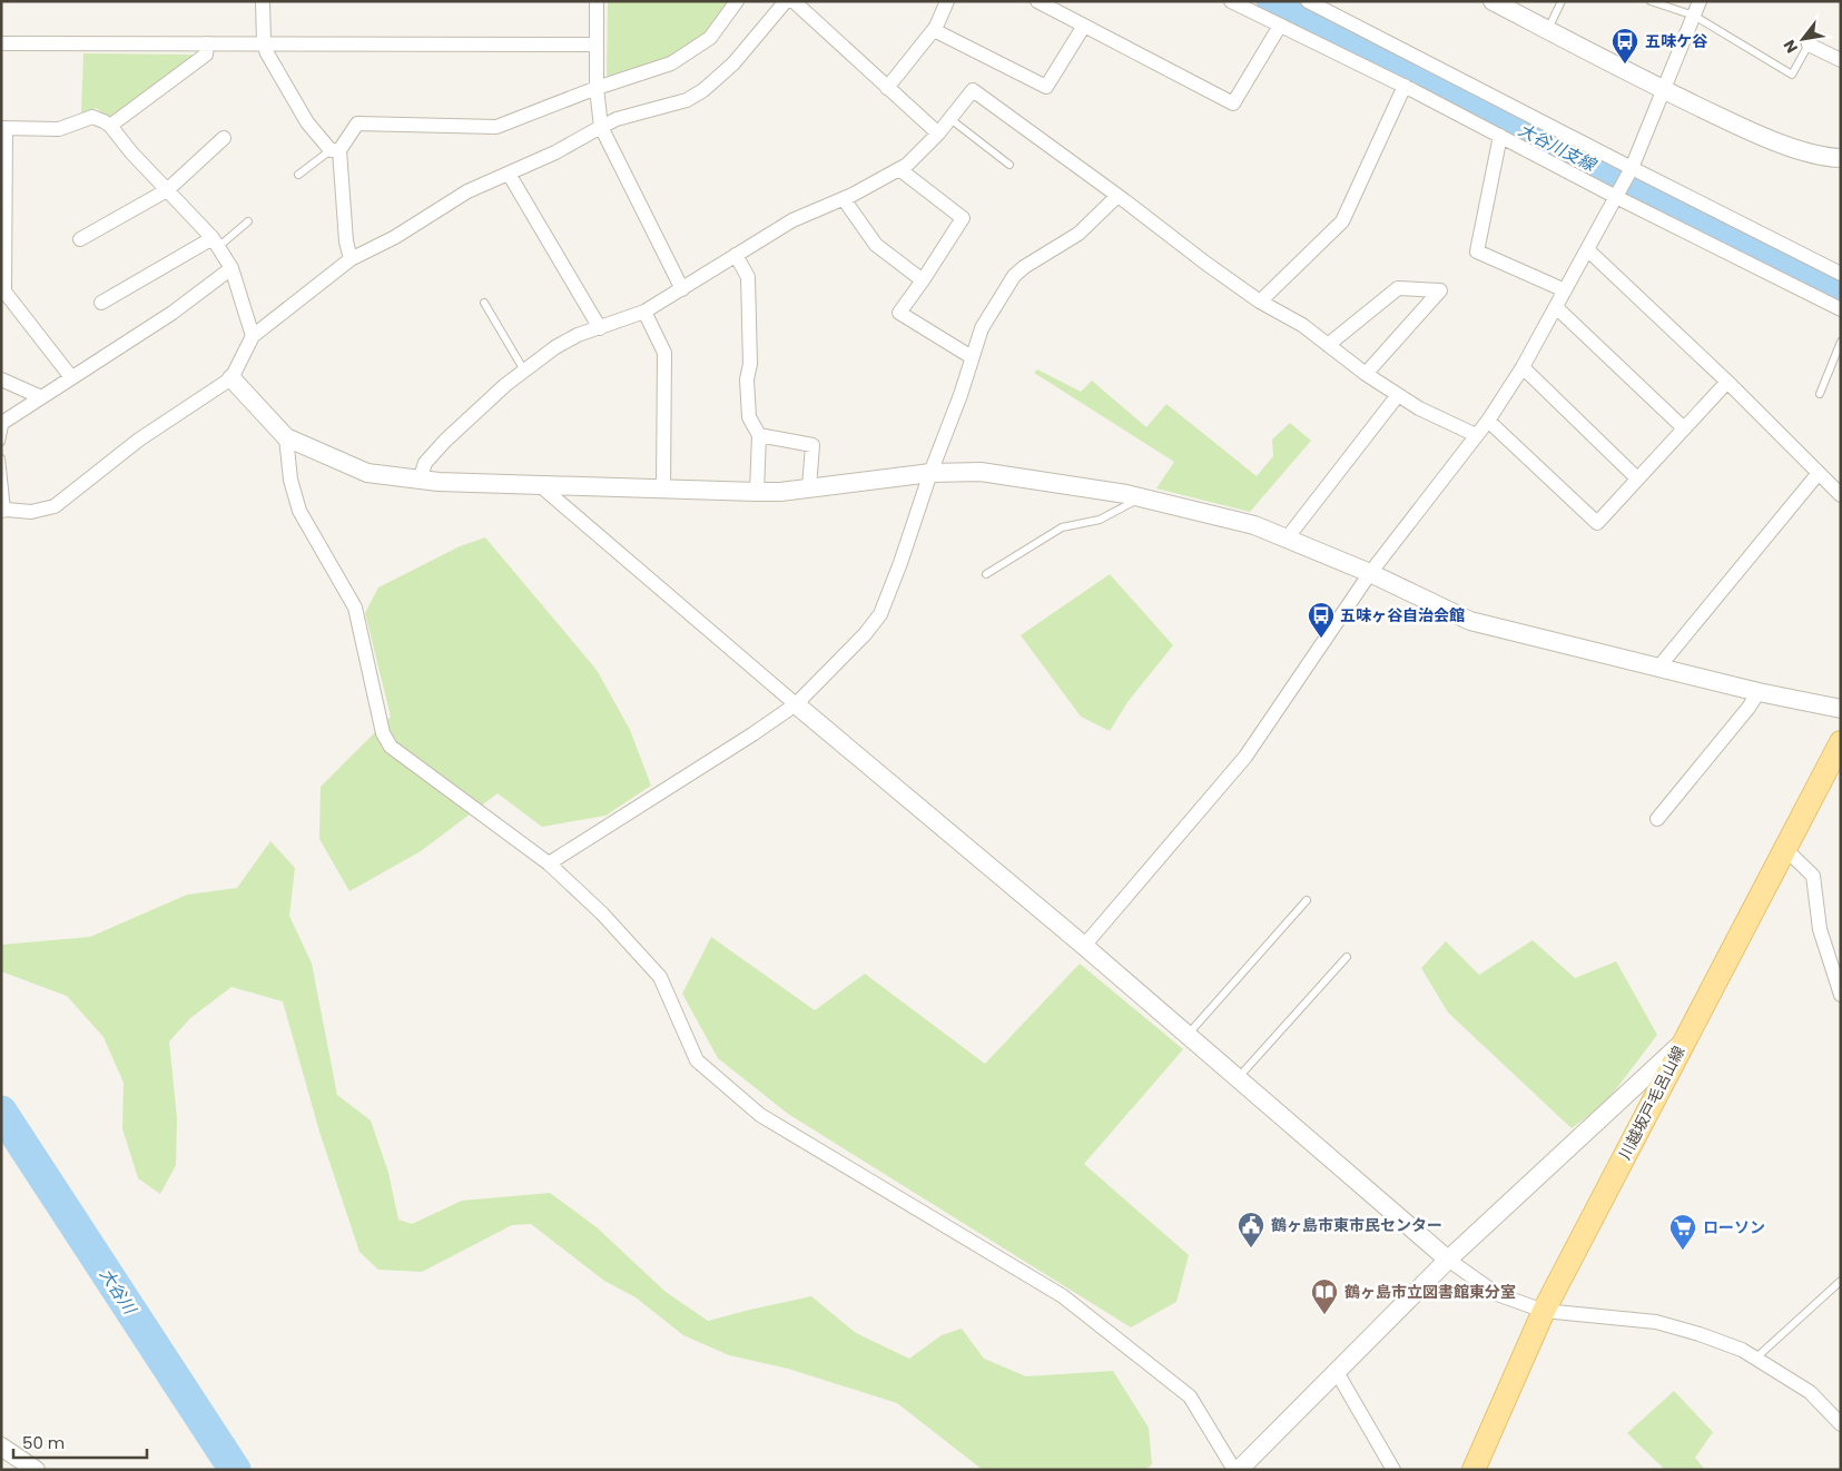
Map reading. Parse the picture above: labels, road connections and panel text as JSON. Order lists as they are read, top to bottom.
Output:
{
  "streets": {
    "main road": ["川越坂戸毛呂山線"]
  },
  "water": ["大谷川支線", "大谷川"],
  "places": {
    "bus stop": ["五味ケ谷", "五味ヶ谷自治会館"],
    "public building": ["鶴ヶ島市東市民センター"],
    "supermarket": ["ローソン"],
    "library": ["鶴ヶ島市立図書館東分室"]
  },
  "scale_bar": "50 m",
  "north": "bottom left"
}
